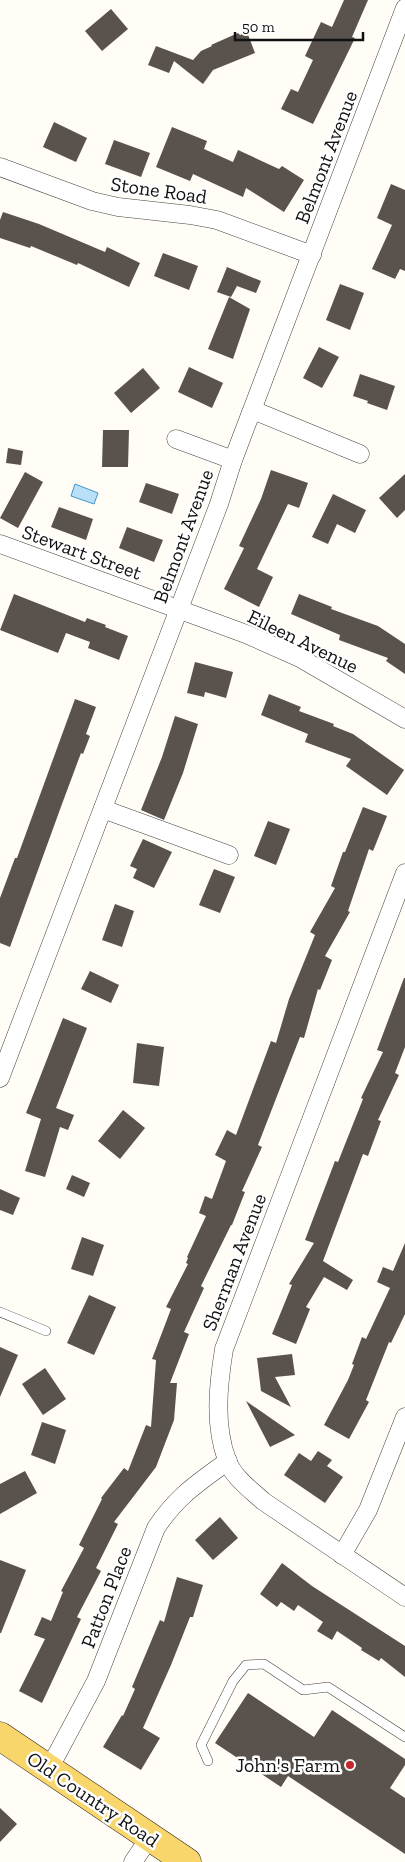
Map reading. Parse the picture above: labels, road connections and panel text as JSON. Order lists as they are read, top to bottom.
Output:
{
  "streets": {
    "main road": ["Old Country Road"],
    "street": [
      "Belmont Avenue",
      "Stone Road",
      "Stewart Street",
      "Eileen Avenue",
      "Sherman Avenue",
      "Patton Place"
    ]
  },
  "crossings": [
    ["Belmont Avenue", "Stone Road"],
    ["Belmont Avenue", "Stewart Street"],
    ["Belmont Avenue", "Eileen Avenue"],
    ["Stewart Street", "Eileen Avenue"],
    ["Sherman Avenue", "Patton Place"],
    ["Patton Place", "Old Country Road"]
  ],
  "places": ["John's Farm"],
  "scale_bar": "50 m"
}
